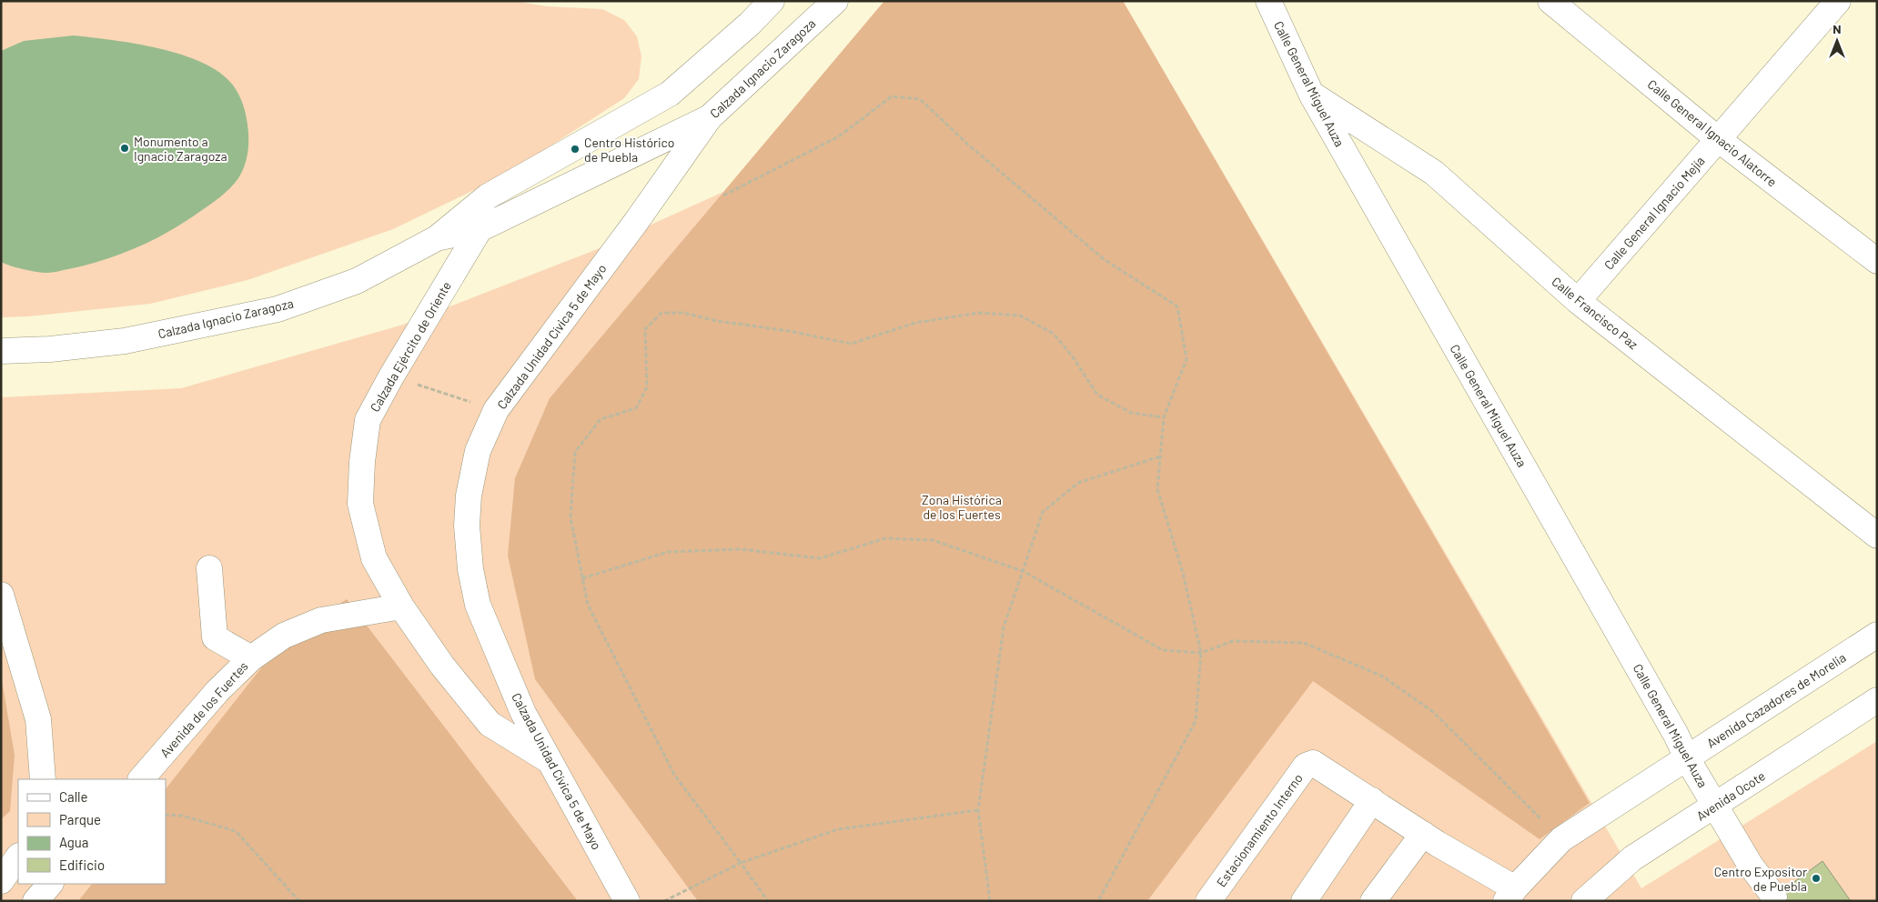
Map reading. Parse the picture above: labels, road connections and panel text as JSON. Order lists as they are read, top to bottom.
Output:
{
  "streets": {
    "street": [
      "Calzada Ignacio Zaragoza",
      "Calle General Miguel Auza",
      "Calle General Ignacio Alatorre",
      "Calle General Ignacio Mejía",
      "Calle Francisco Paz",
      "Calzada Unidad Cívica 5 de Mayo",
      "Calzada Ejército de Oriente",
      "Avenida Cazadores de Morelia",
      "Avenida de los Fuertes",
      "Avenida Ocote",
      "Estacionamiento Interno"
    ]
  },
  "crossings": [
    ["Calzada Ignacio Zaragoza", "Calzada Unidad Cívica 5 de Mayo"],
    ["Calzada Ignacio Zaragoza", "Calzada Ejército de Oriente"],
    ["Calle General Miguel Auza", "Calle Francisco Paz"],
    ["Calle General Miguel Auza", "Avenida Cazadores de Morelia"],
    ["Calle General Miguel Auza", "Avenida Ocote"],
    ["Calle General Ignacio Alatorre", "Calle General Ignacio Mejía"],
    ["Calle General Ignacio Mejía", "Calle Francisco Paz"],
    ["Calzada Unidad Cívica 5 de Mayo", "Calzada Ejército de Oriente"],
    ["Calzada Ejército de Oriente", "Avenida de los Fuertes"]
  ],
  "parks": ["Zona Histórica de los Fuertes"],
  "places": ["Monumento a Ignacio Zaragoza", "Centro Histórico de Puebla", "Centro Expositor de Puebla"],
  "legend": [
    "Calle",
    "Parque",
    "Agua",
    "Edificio"
  ],
  "north": "top"
}
